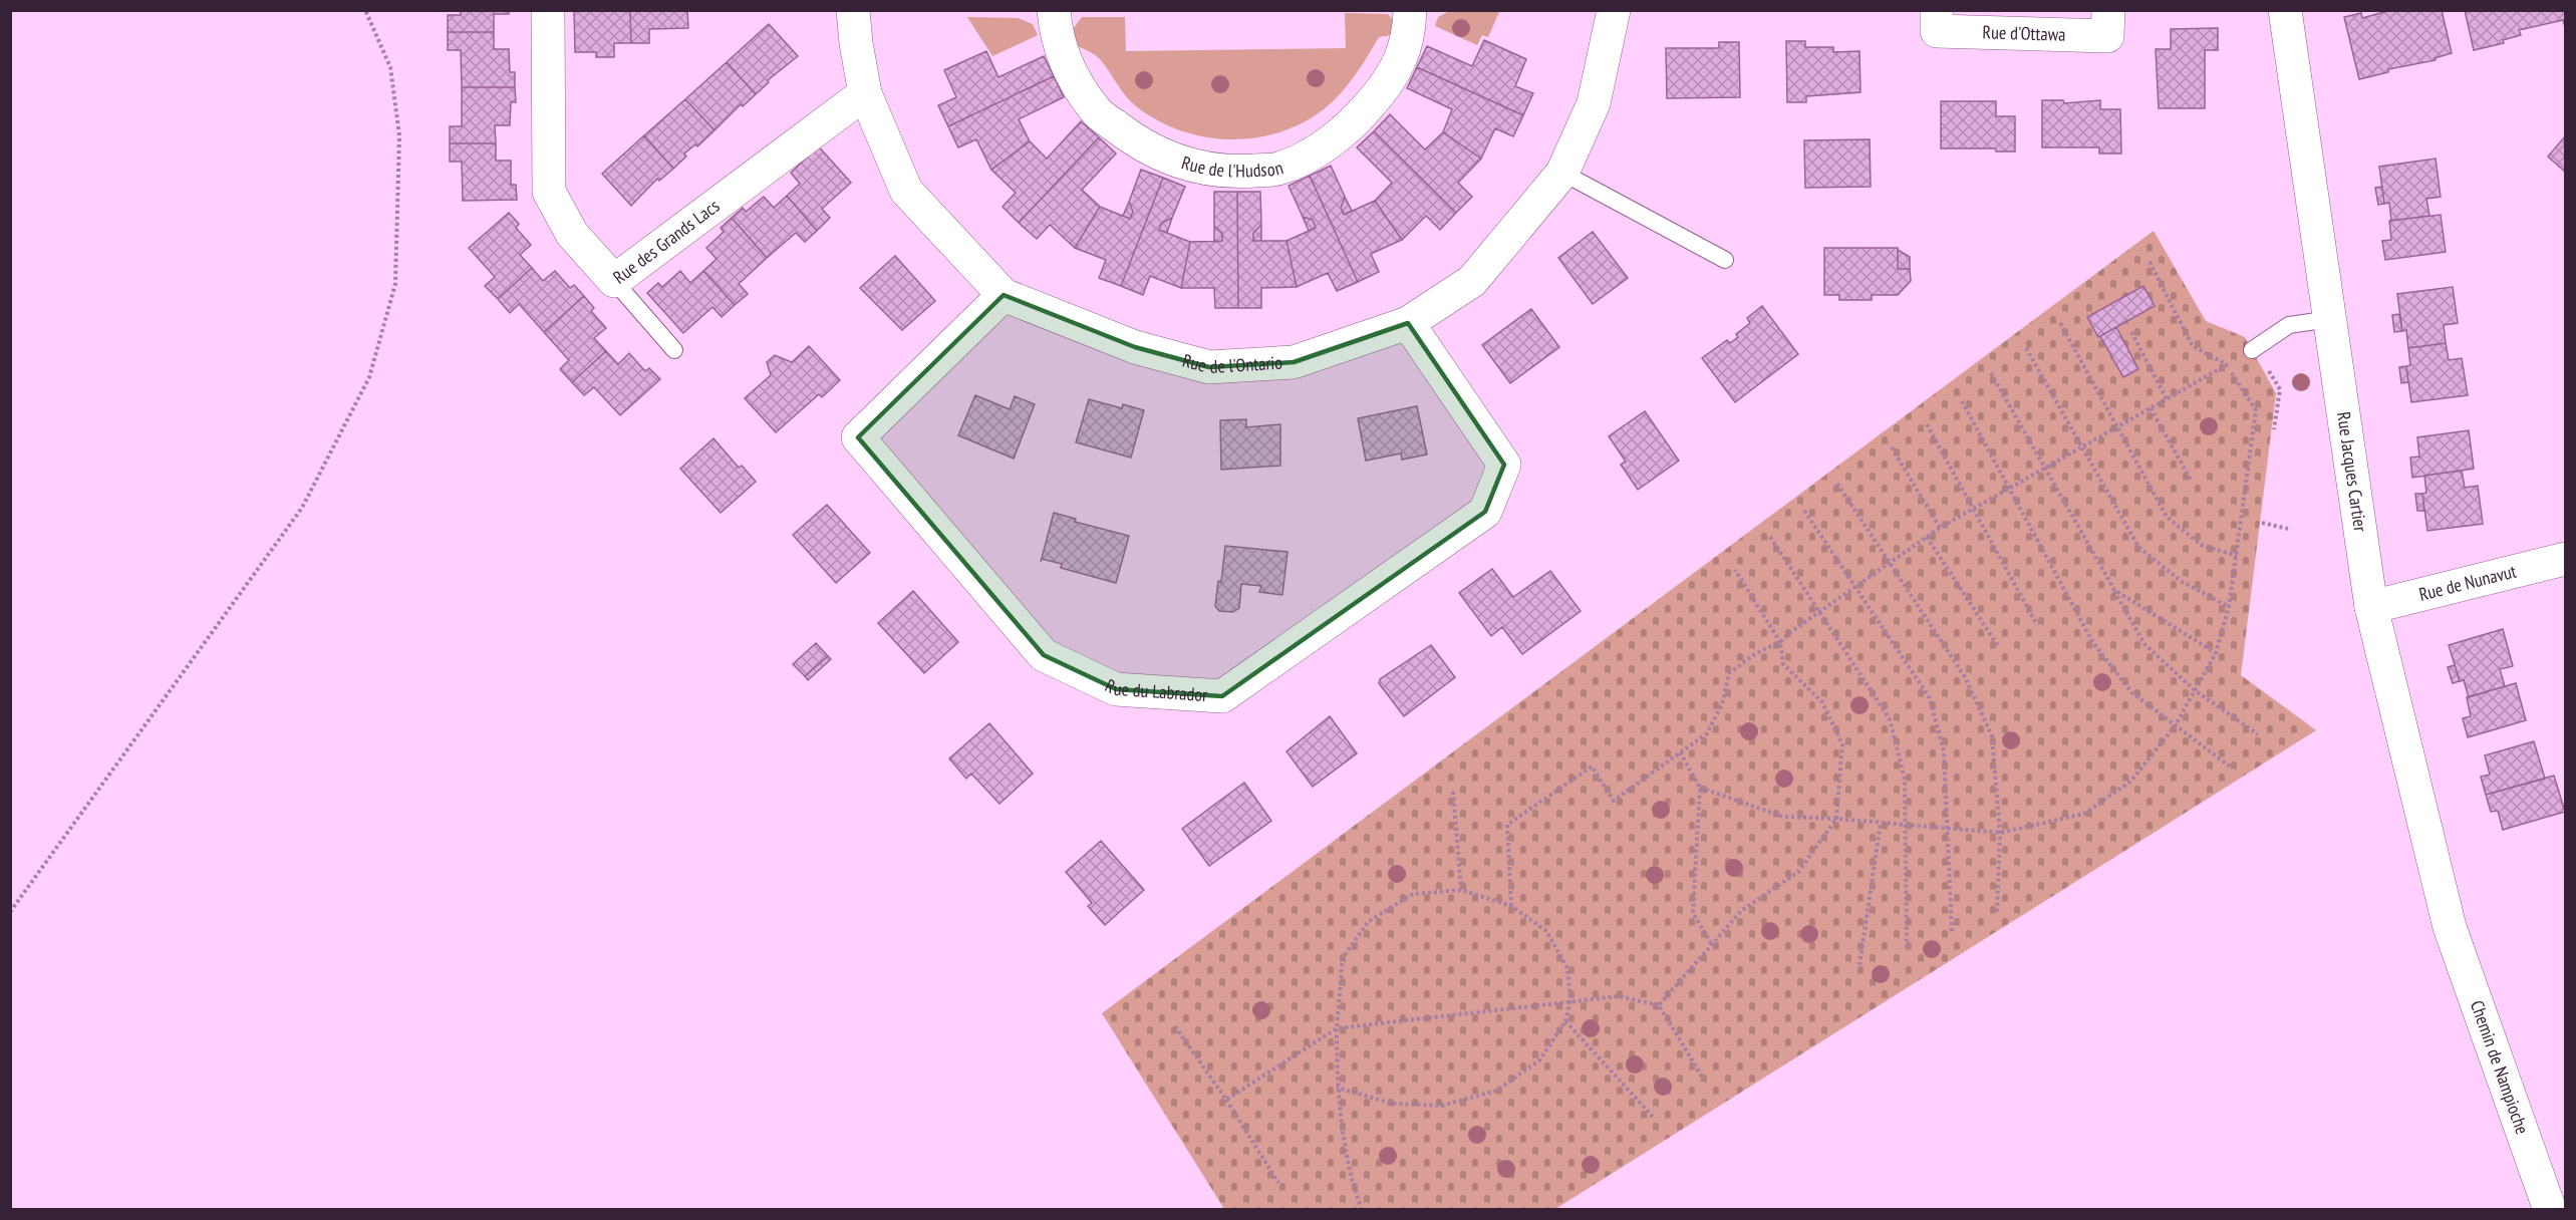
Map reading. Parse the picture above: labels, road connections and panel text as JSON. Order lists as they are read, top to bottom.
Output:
{
  "streets": {
    "street": [
      "Rue d'Ottawa",
      "Rue de l'Hudson",
      "Rue des Grands Lacs",
      "Rue de l'Ontario",
      "Rue Jacques Cartier",
      "Rue de Nunavut",
      "Rue du Labrador",
      "Chemin de Nampioche"
    ]
  },
  "crossings": [
    ["Rue des Grands Lacs", "Rue de l'Ontario"],
    ["Rue de l'Ontario", "Rue du Labrador"],
    ["Rue Jacques Cartier", "Rue de Nunavut"],
    ["Rue Jacques Cartier", "Chemin de Nampioche"]
  ]
}
